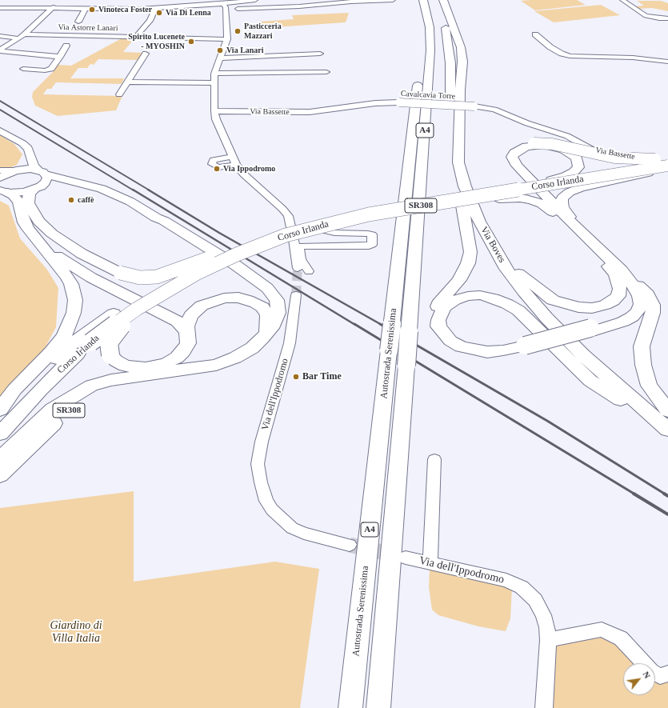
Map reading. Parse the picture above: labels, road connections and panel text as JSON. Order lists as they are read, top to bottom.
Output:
{
  "streets": {
    "highway": [
      "A4",
      "Corso Irlanda",
      "SR308",
      "Via Boves",
      "Autostrada Serenissima"
    ],
    "street": [
      "Via Astorre Lanari",
      "Cavalcavia Torre",
      "Via Bassette",
      "Via dell'Ippodromo"
    ]
  },
  "crossings": [
    ["Cavalcavia Torre", "Via Bassette"]
  ],
  "parks": ["Giardino di Villa Italia"],
  "places": [
    "Vinoteca Foster",
    "Via Di Lenna",
    "Pasticceria Mazzari",
    "Spirito Lucenete - MYOSHIN",
    "Via Lanari",
    "Via Ippodromo",
    "caffè",
    "Bar Time"
  ],
  "north": "top right"
}
